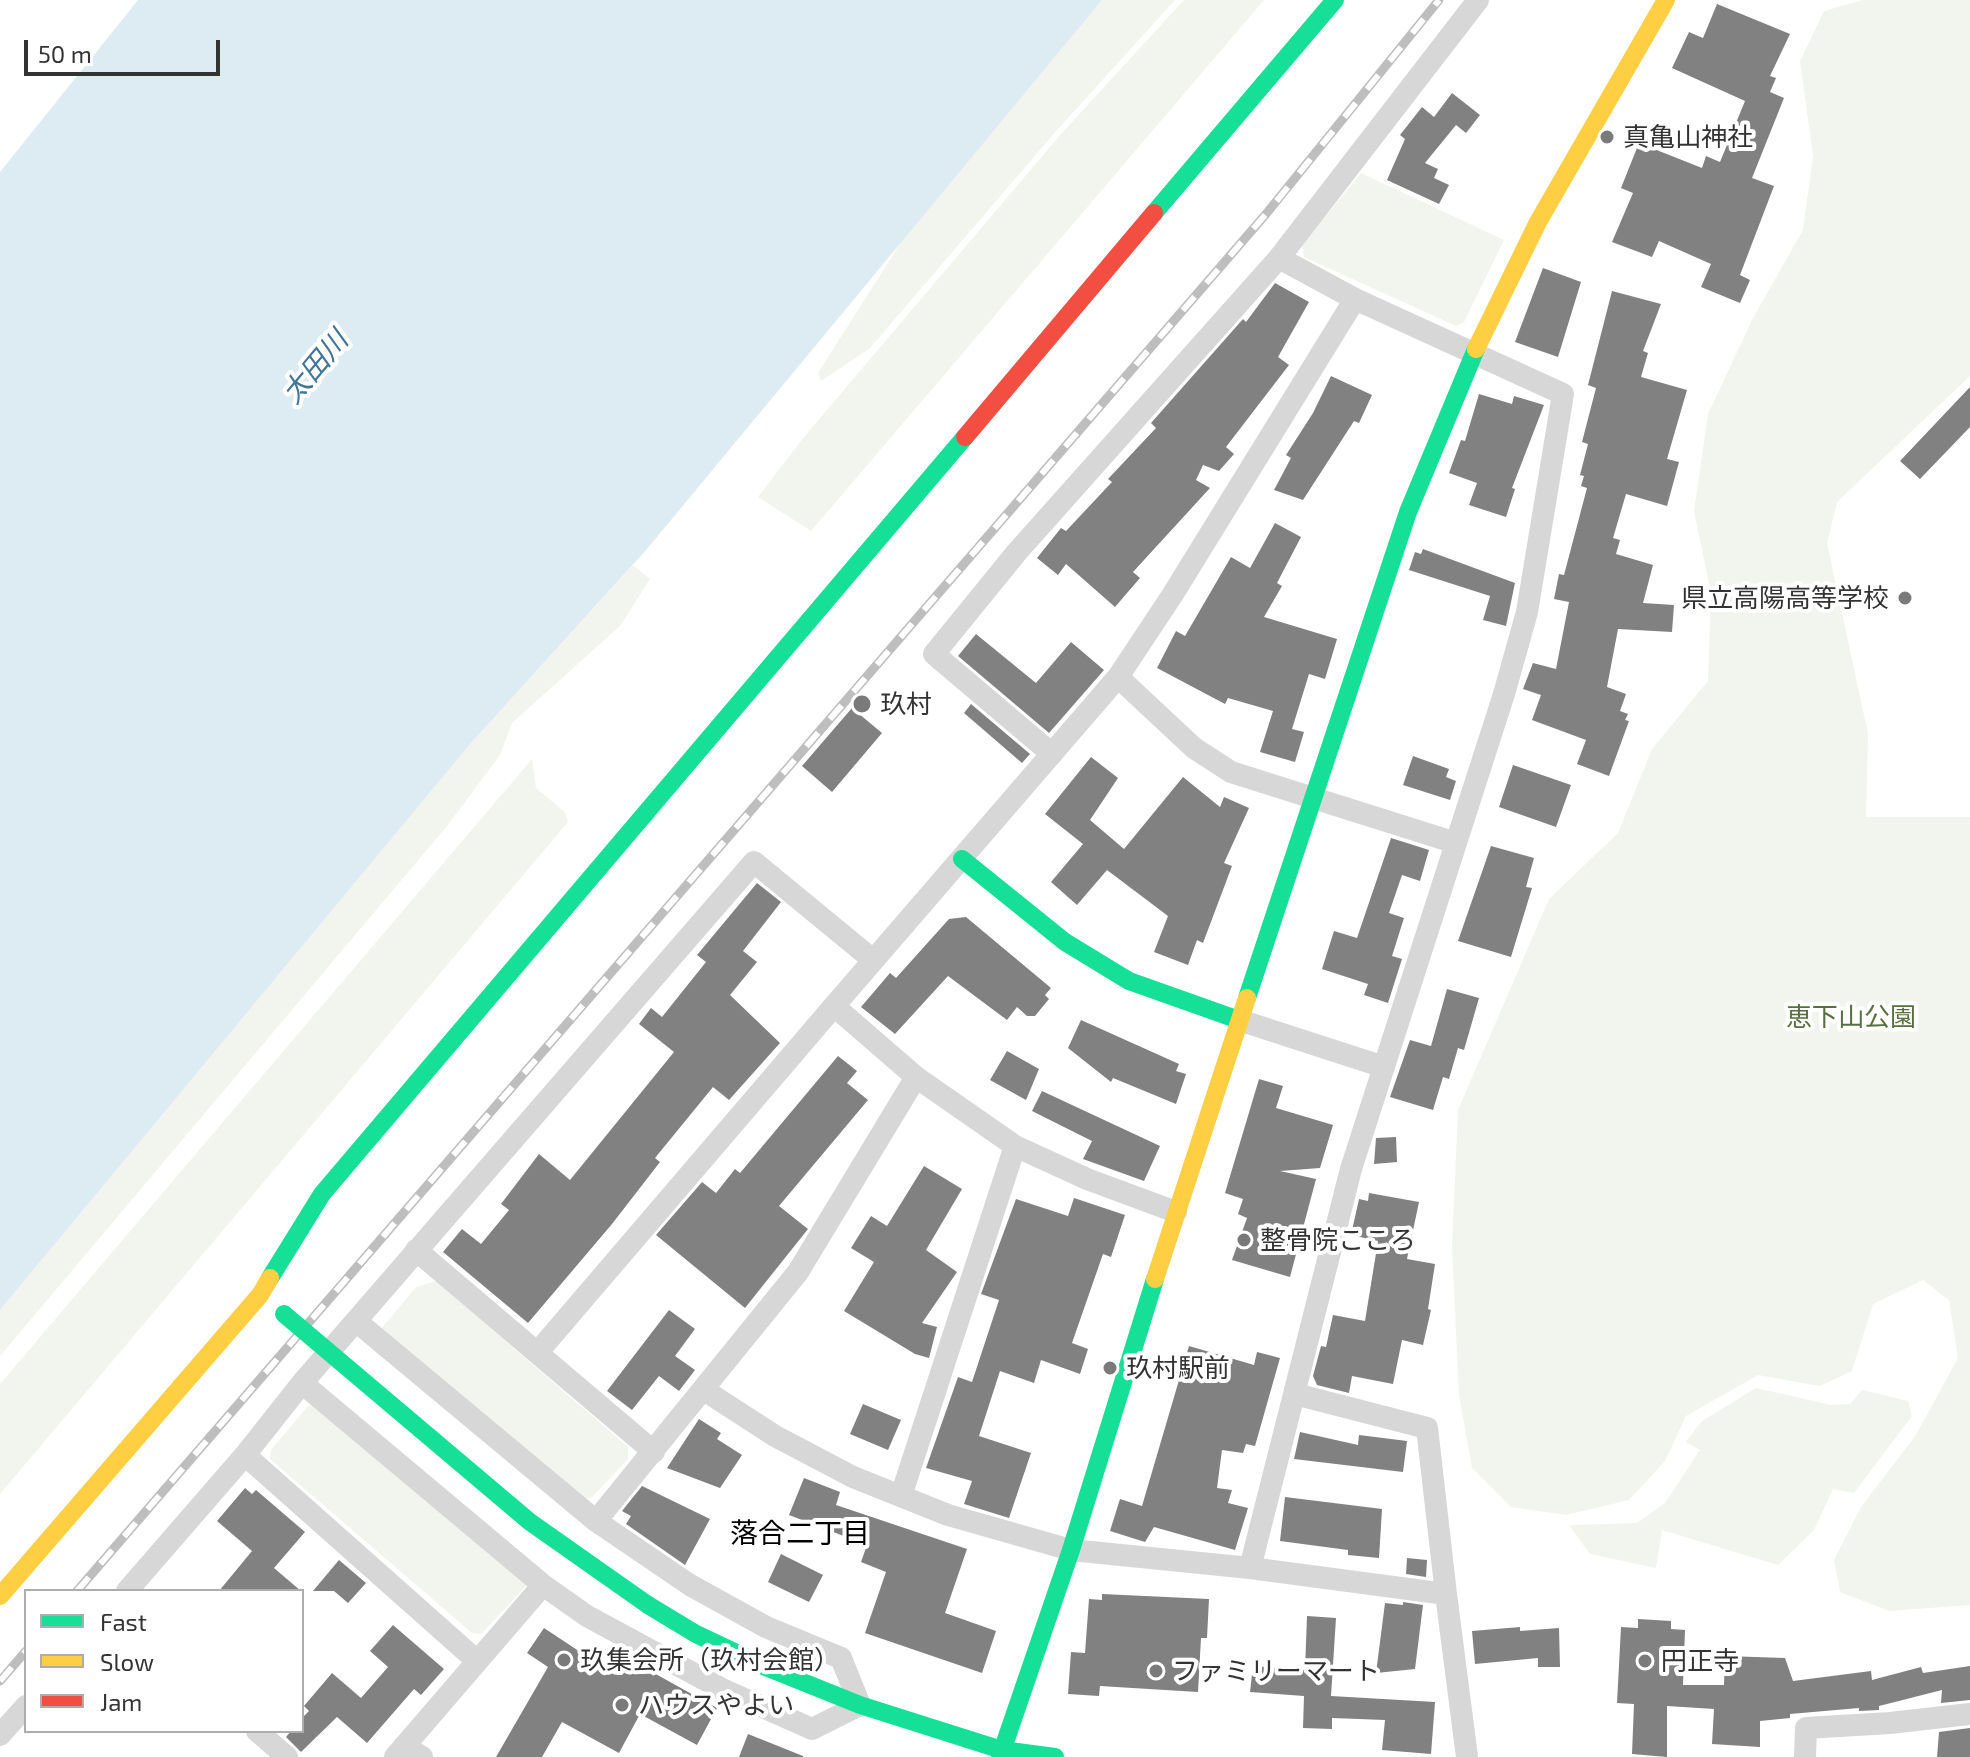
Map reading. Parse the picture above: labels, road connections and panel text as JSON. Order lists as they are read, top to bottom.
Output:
{
  "districts": ["落合二丁目"],
  "water": ["太田川"],
  "parks": ["恵下山公園"],
  "places": [
    "真亀山神社",
    "県立高陽高等学校",
    "玖村",
    "整骨院こころ",
    "玖村駅前",
    "玖集会所（玖村会館）",
    "円正寺",
    "ファミリーマート",
    "ハウスやよい"
  ],
  "legend": ["Fast", "Slow", "Jam"],
  "scale_bar": "50 m"
}
